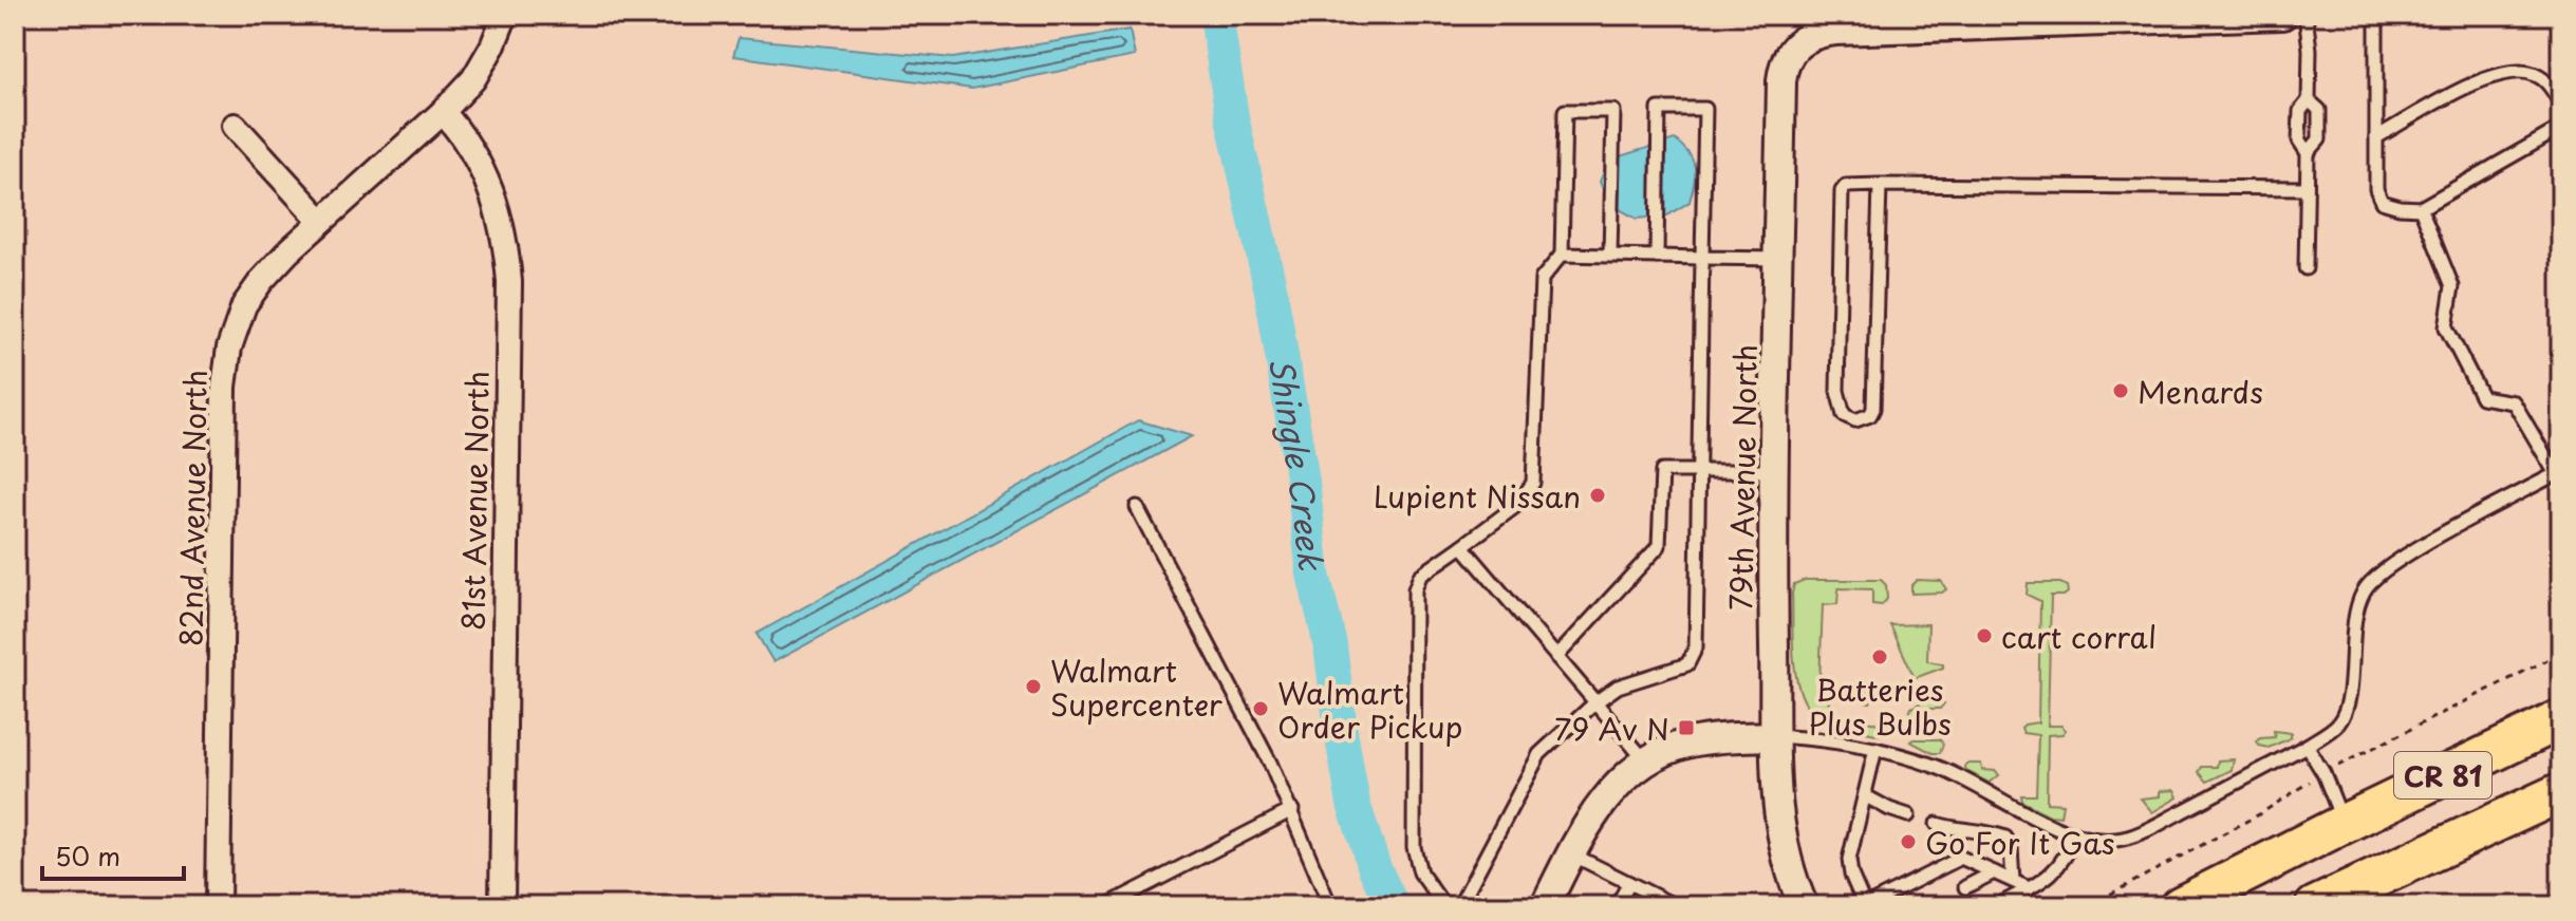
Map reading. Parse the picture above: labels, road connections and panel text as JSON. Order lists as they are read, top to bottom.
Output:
{
  "streets": {
    "highway": ["CR 81"],
    "street": ["79th Avenue North", "81st Avenue North", "82nd Avenue North"]
  },
  "crossings": [
    ["81st Avenue North", "82nd Avenue North"]
  ],
  "water": ["Shingle Creek"],
  "places": {
    "other": [
      "Menards",
      "Lupient Nissan",
      "cart corral",
      "Batteries Plus Bulbs",
      "Walmart Supercenter",
      "Walmart Order Pickup",
      "Go For It Gas"
    ],
    "transit": ["79 Av N"]
  },
  "scale_bar": "50 m"
}
